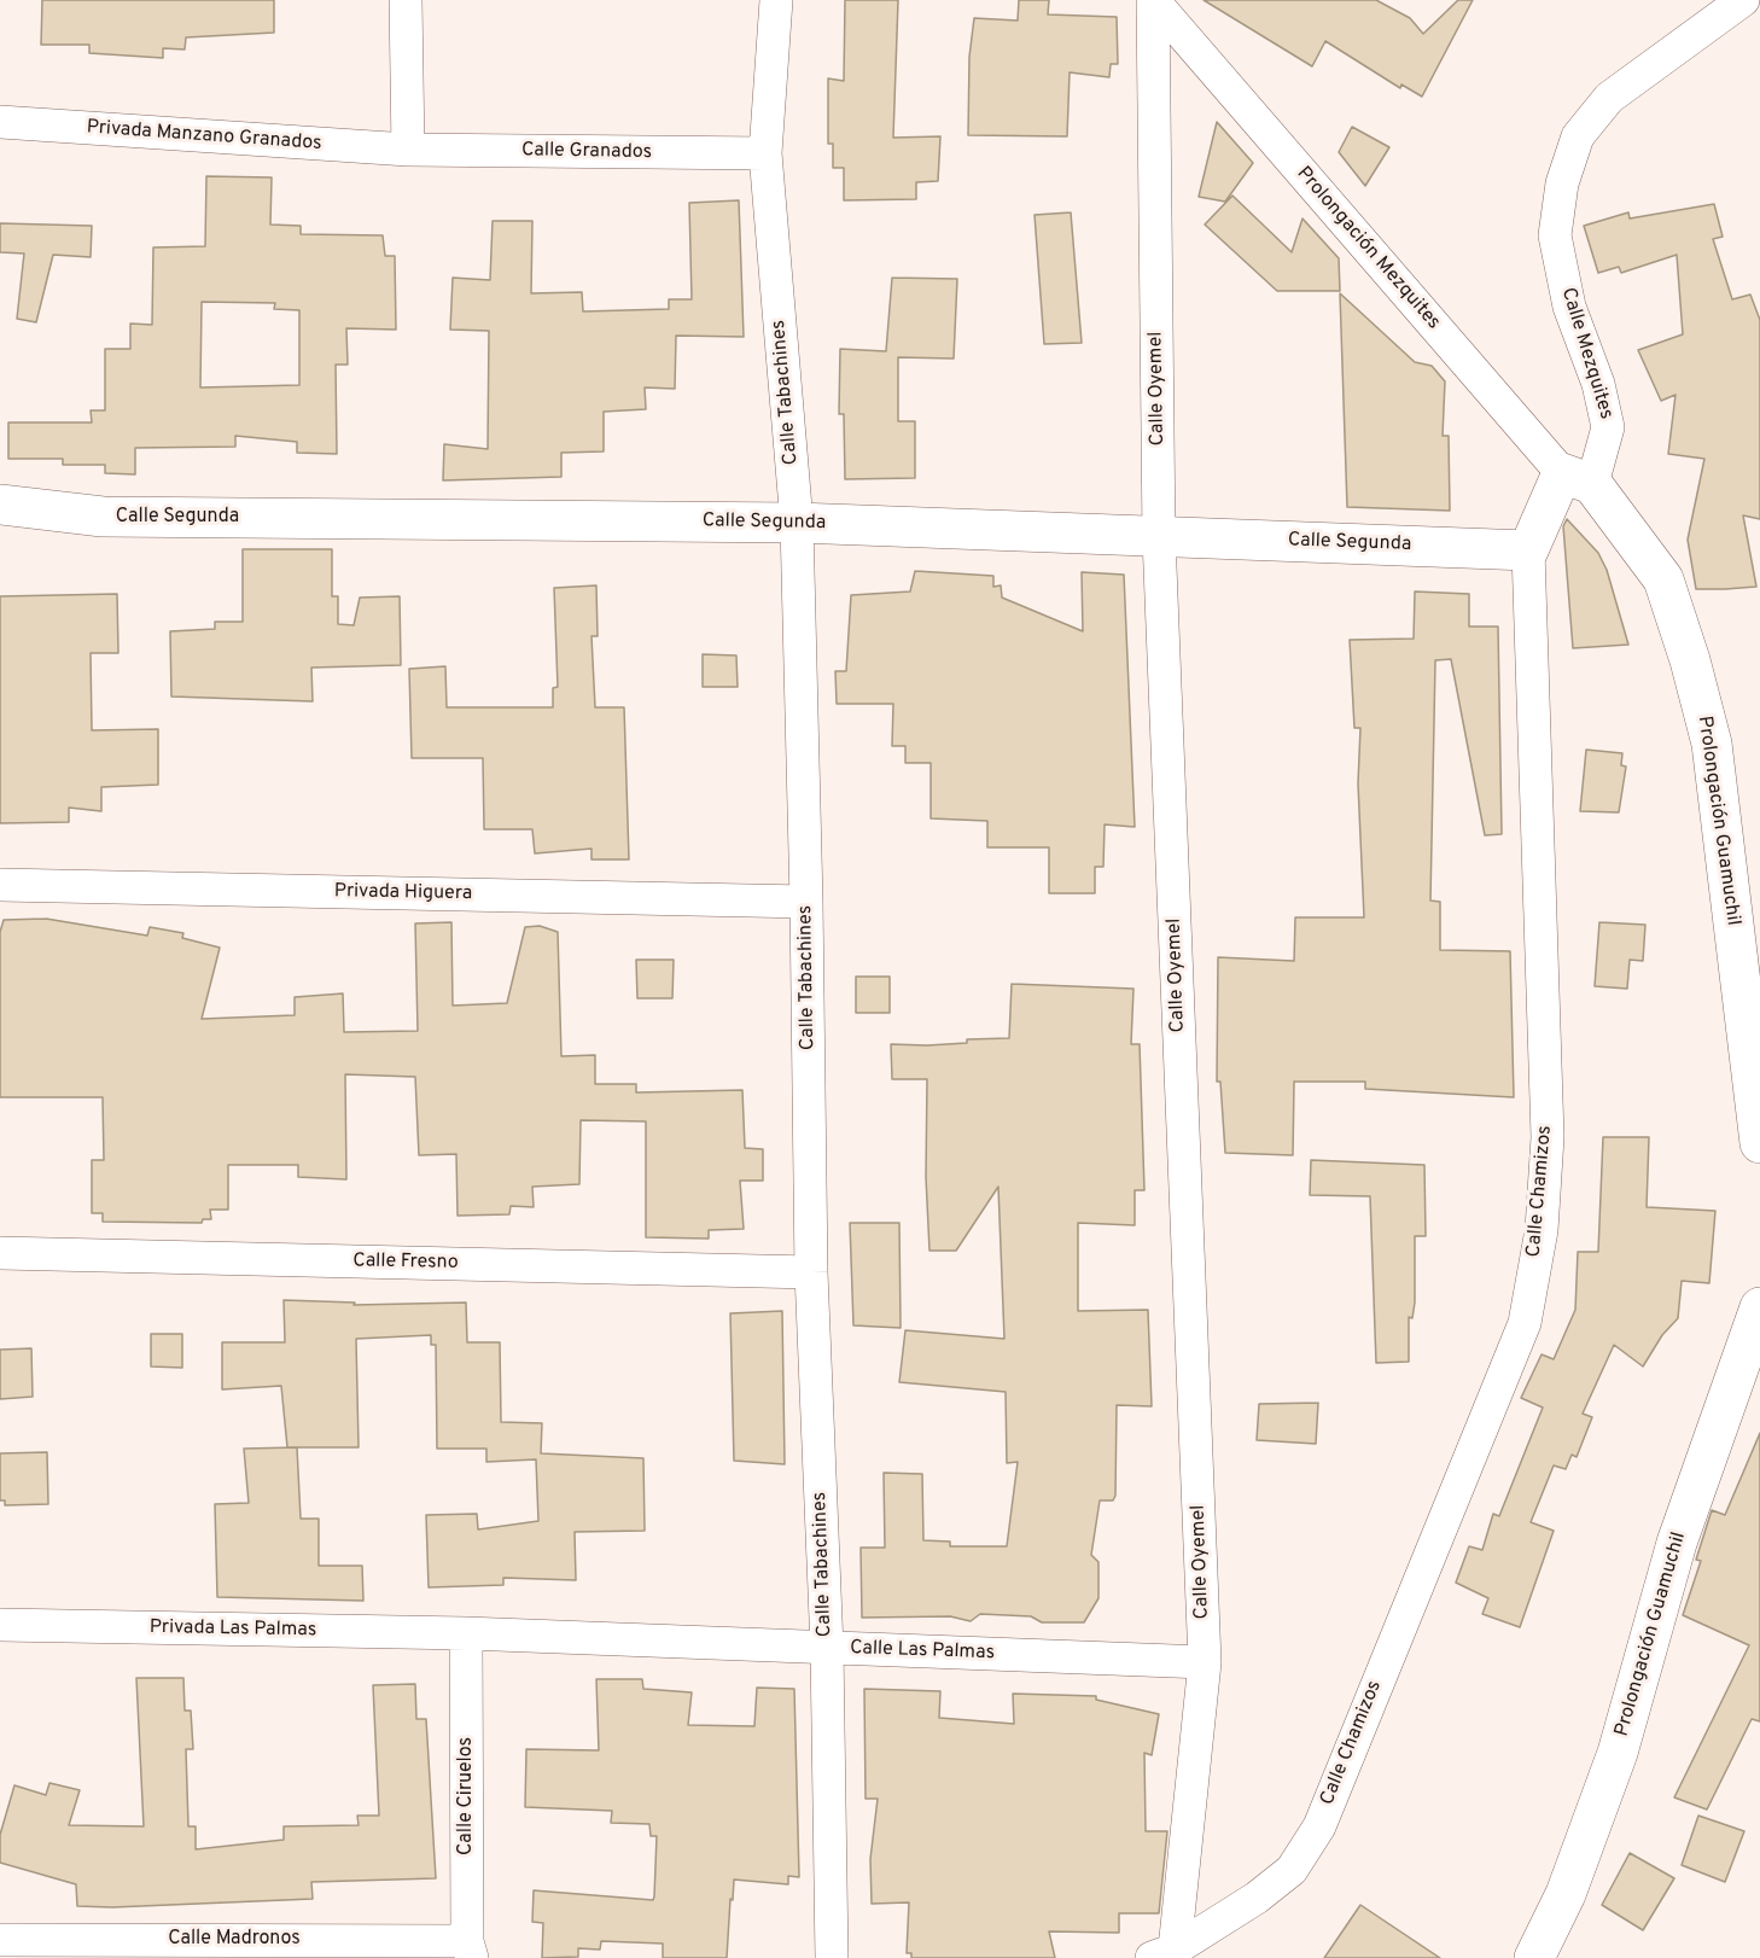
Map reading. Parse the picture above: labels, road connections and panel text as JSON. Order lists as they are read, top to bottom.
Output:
{
  "streets": {
    "street": [
      "Privada Manzano Granados",
      "Calle Granados",
      "Prolongación Mezquites",
      "Calle Mezquites",
      "Calle Oyemel",
      "Calle Tabachines",
      "Calle Segunda",
      "Prolongación Guamuchil",
      "Privada Higuera",
      "Calle Chamizos",
      "Calle Fresno",
      "Privada Las Palmas",
      "Calle Las Palmas",
      "Calle Ciruelos",
      "Calle Madronos"
    ]
  },
  "crossings": [
    ["Privada Manzano Granados", "Calle Granados"],
    ["Calle Granados", "Calle Tabachines"],
    ["Prolongación Mezquites", "Calle Mezquites"],
    ["Prolongación Mezquites", "Calle Oyemel"],
    ["Prolongación Mezquites", "Prolongación Guamuchil"],
    ["Prolongación Mezquites", "Calle Chamizos"],
    ["Calle Mezquites", "Prolongación Guamuchil"],
    ["Calle Mezquites", "Calle Chamizos"],
    ["Calle Oyemel", "Calle Segunda"],
    ["Calle Oyemel", "Calle Chamizos"],
    ["Calle Oyemel", "Calle Las Palmas"],
    ["Calle Tabachines", "Calle Segunda"],
    ["Calle Tabachines", "Privada Higuera"],
    ["Calle Tabachines", "Calle Fresno"],
    ["Calle Tabachines", "Calle Las Palmas"],
    ["Calle Segunda", "Calle Chamizos"],
    ["Prolongación Guamuchil", "Calle Chamizos"],
    ["Privada Las Palmas", "Calle Las Palmas"],
    ["Privada Las Palmas", "Calle Ciruelos"],
    ["Calle Las Palmas", "Calle Ciruelos"],
    ["Calle Ciruelos", "Calle Madronos"]
  ]
}
